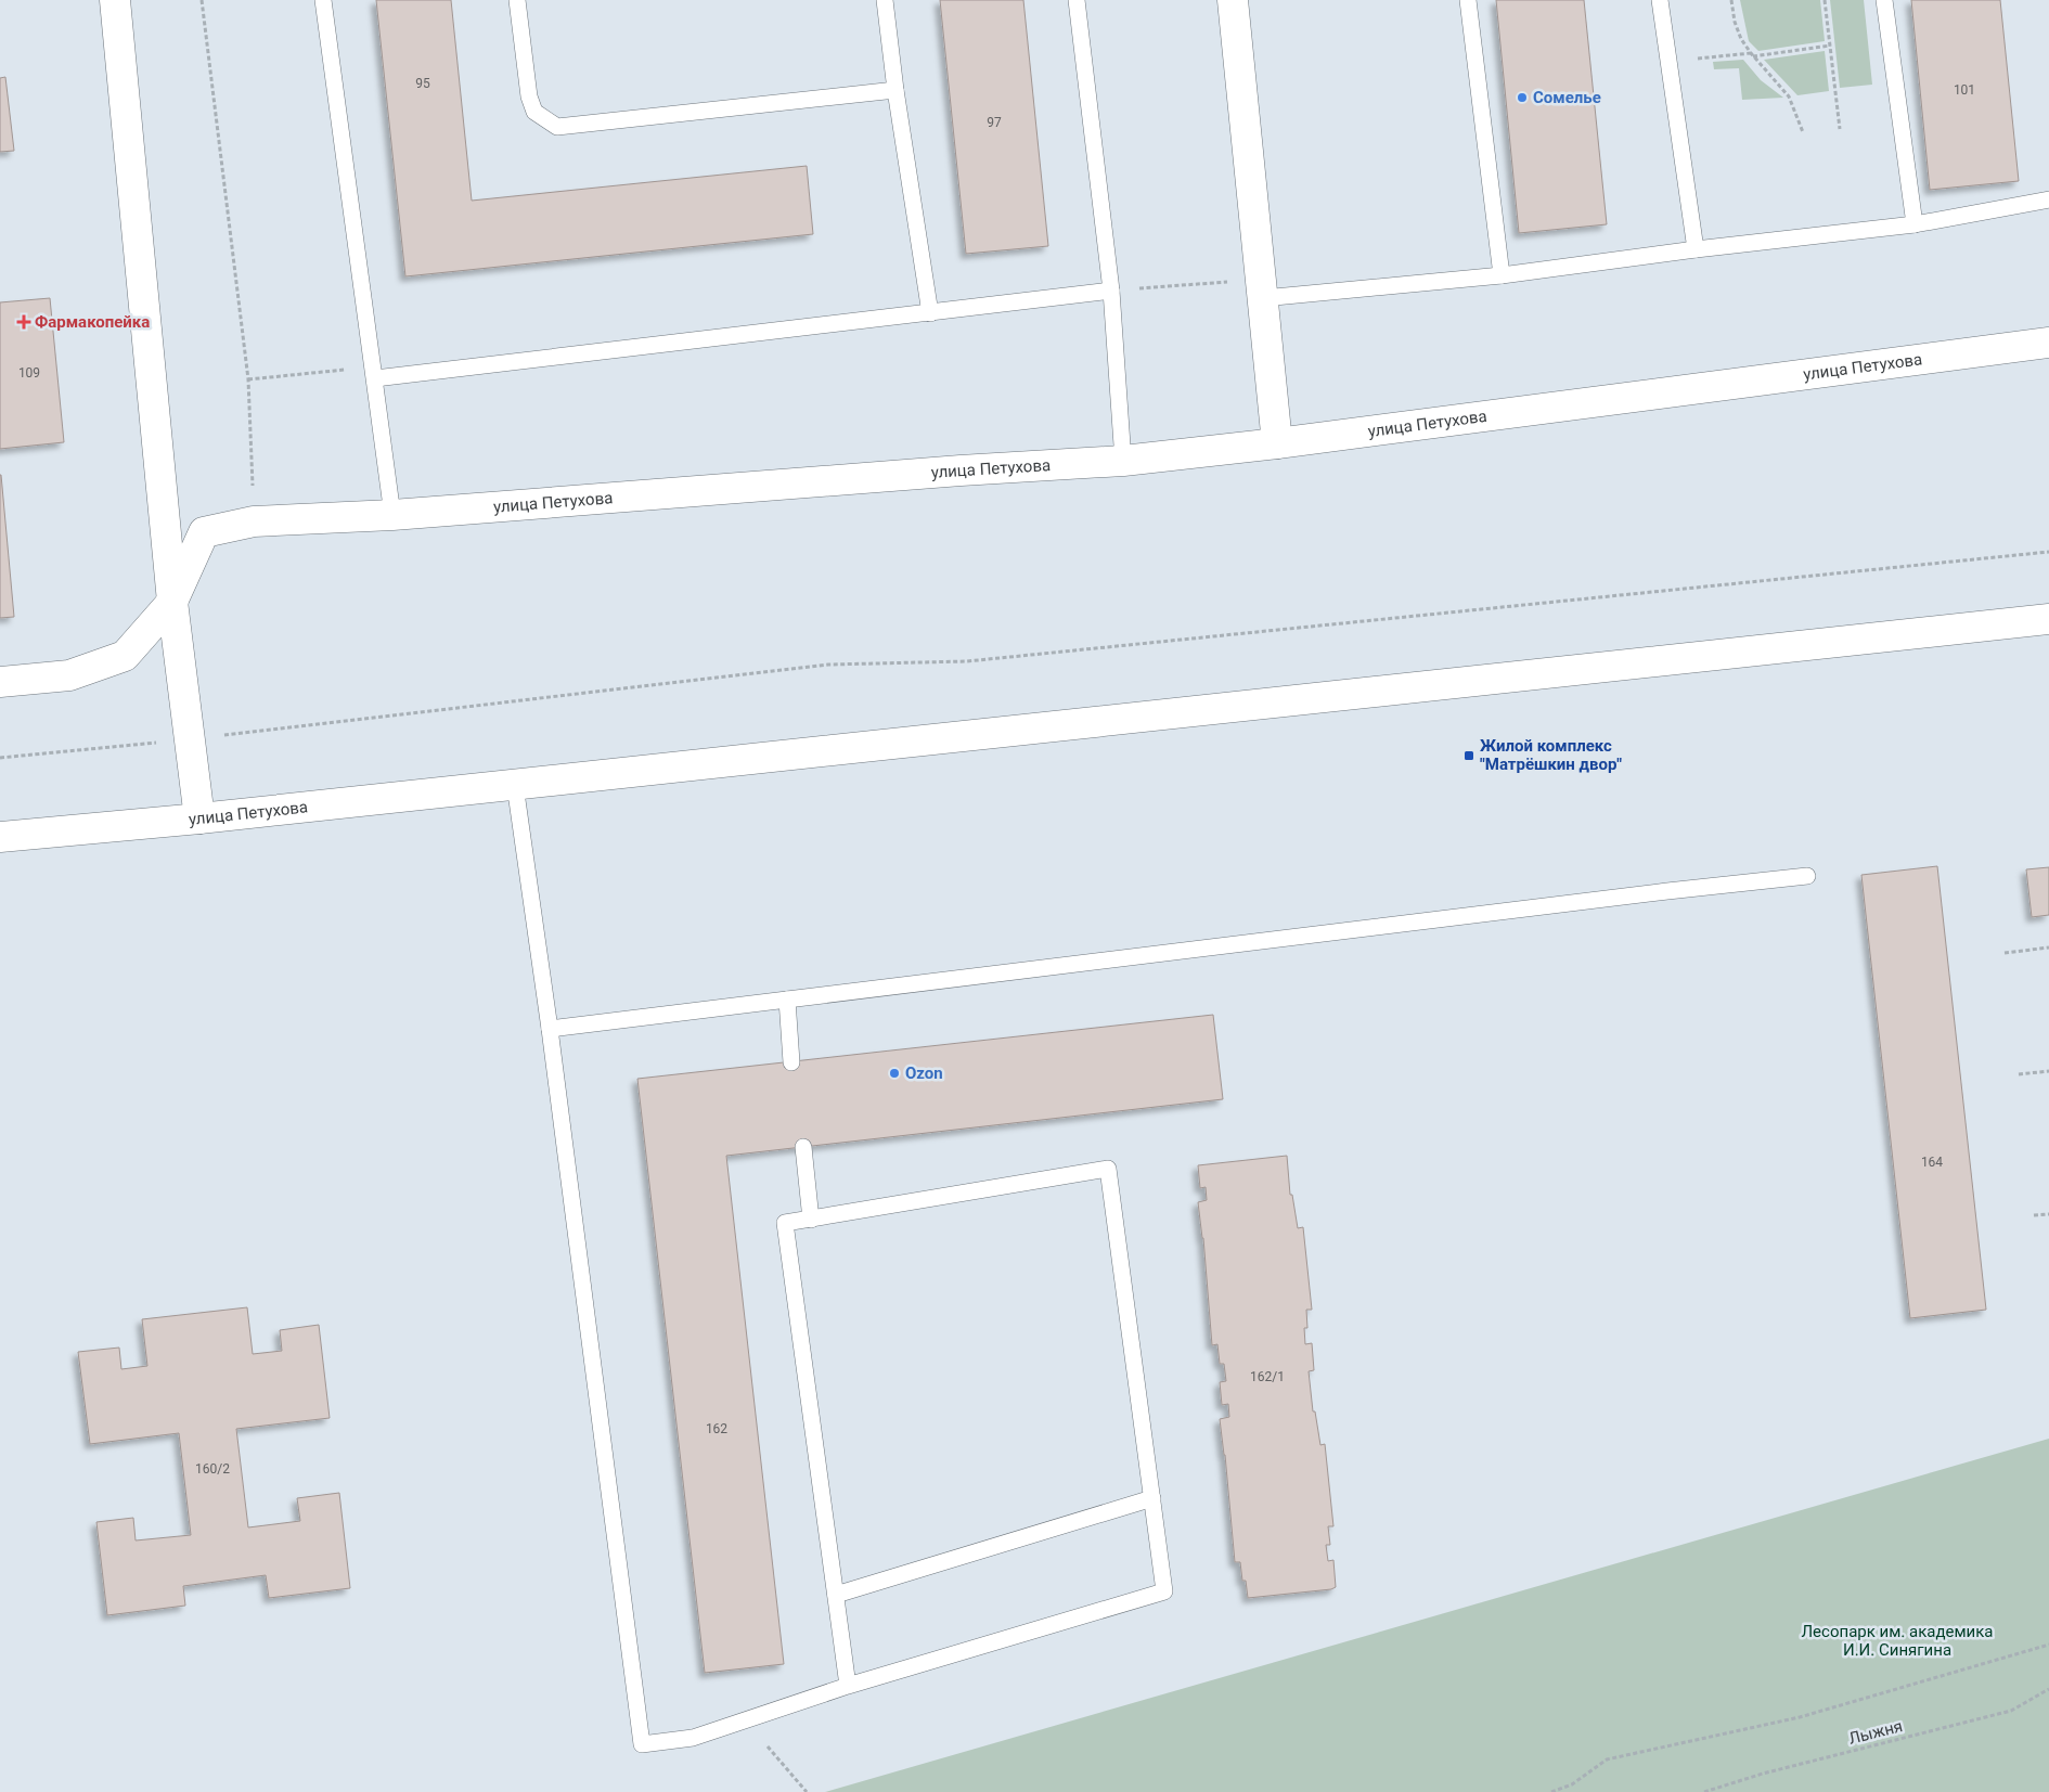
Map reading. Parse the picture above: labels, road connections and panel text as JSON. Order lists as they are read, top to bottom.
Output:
{
  "streets": {
    "street": ["улица Петухова"],
    "path": ["Лыжня"]
  },
  "parks": ["Лесопарк им. академика И.И. Синягина"],
  "places": {
    "other": ["Сомелье", "Ozon"],
    "health": ["Фармакопейка"],
    "transit": ["Жилой комплекс \"Матрёшкин двор\""]
  },
  "house_numbers": [
    "95",
    "101",
    "97",
    "109",
    "164",
    "162/1",
    "162",
    "160/2"
  ]
}
